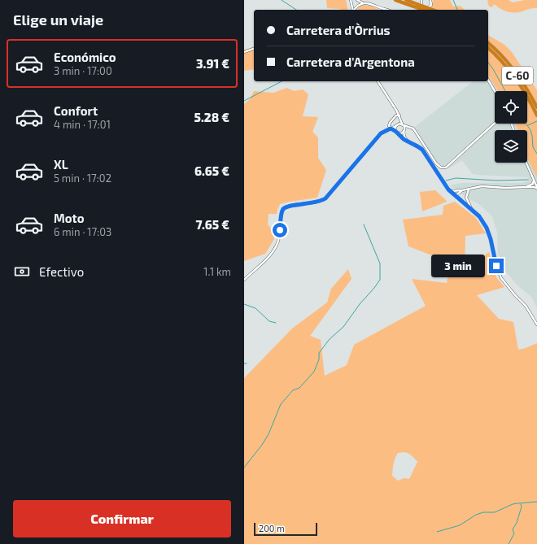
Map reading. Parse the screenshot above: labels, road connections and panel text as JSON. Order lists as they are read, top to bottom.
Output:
{
  "streets": {
    "highway": ["C-60"]
  },
  "scale_bar": "200 m",
  "page": {
    "heading": "Elige un viaje",
    "banner": ["Carretera d'Òrrius", "Carretera d'Argentona"],
    "list": [
      {
        "name": "Económico",
        "note": "3 min · 17:00",
        "value": "3.91 €"
      },
      {
        "name": "Confort",
        "note": "4 min · 17:01",
        "value": "5.28 €"
      },
      {
        "name": "XL",
        "note": "5 min · 17:02",
        "value": "6.65 €"
      },
      {
        "name": "Moto",
        "note": "6 min · 17:03",
        "value": "7.65 €"
      }
    ],
    "pay": ["Efectivo", "1.1 km"],
    "bubble": "3 min",
    "buttons": "Confirmar",
    "scale": "200 m"
  }
}
